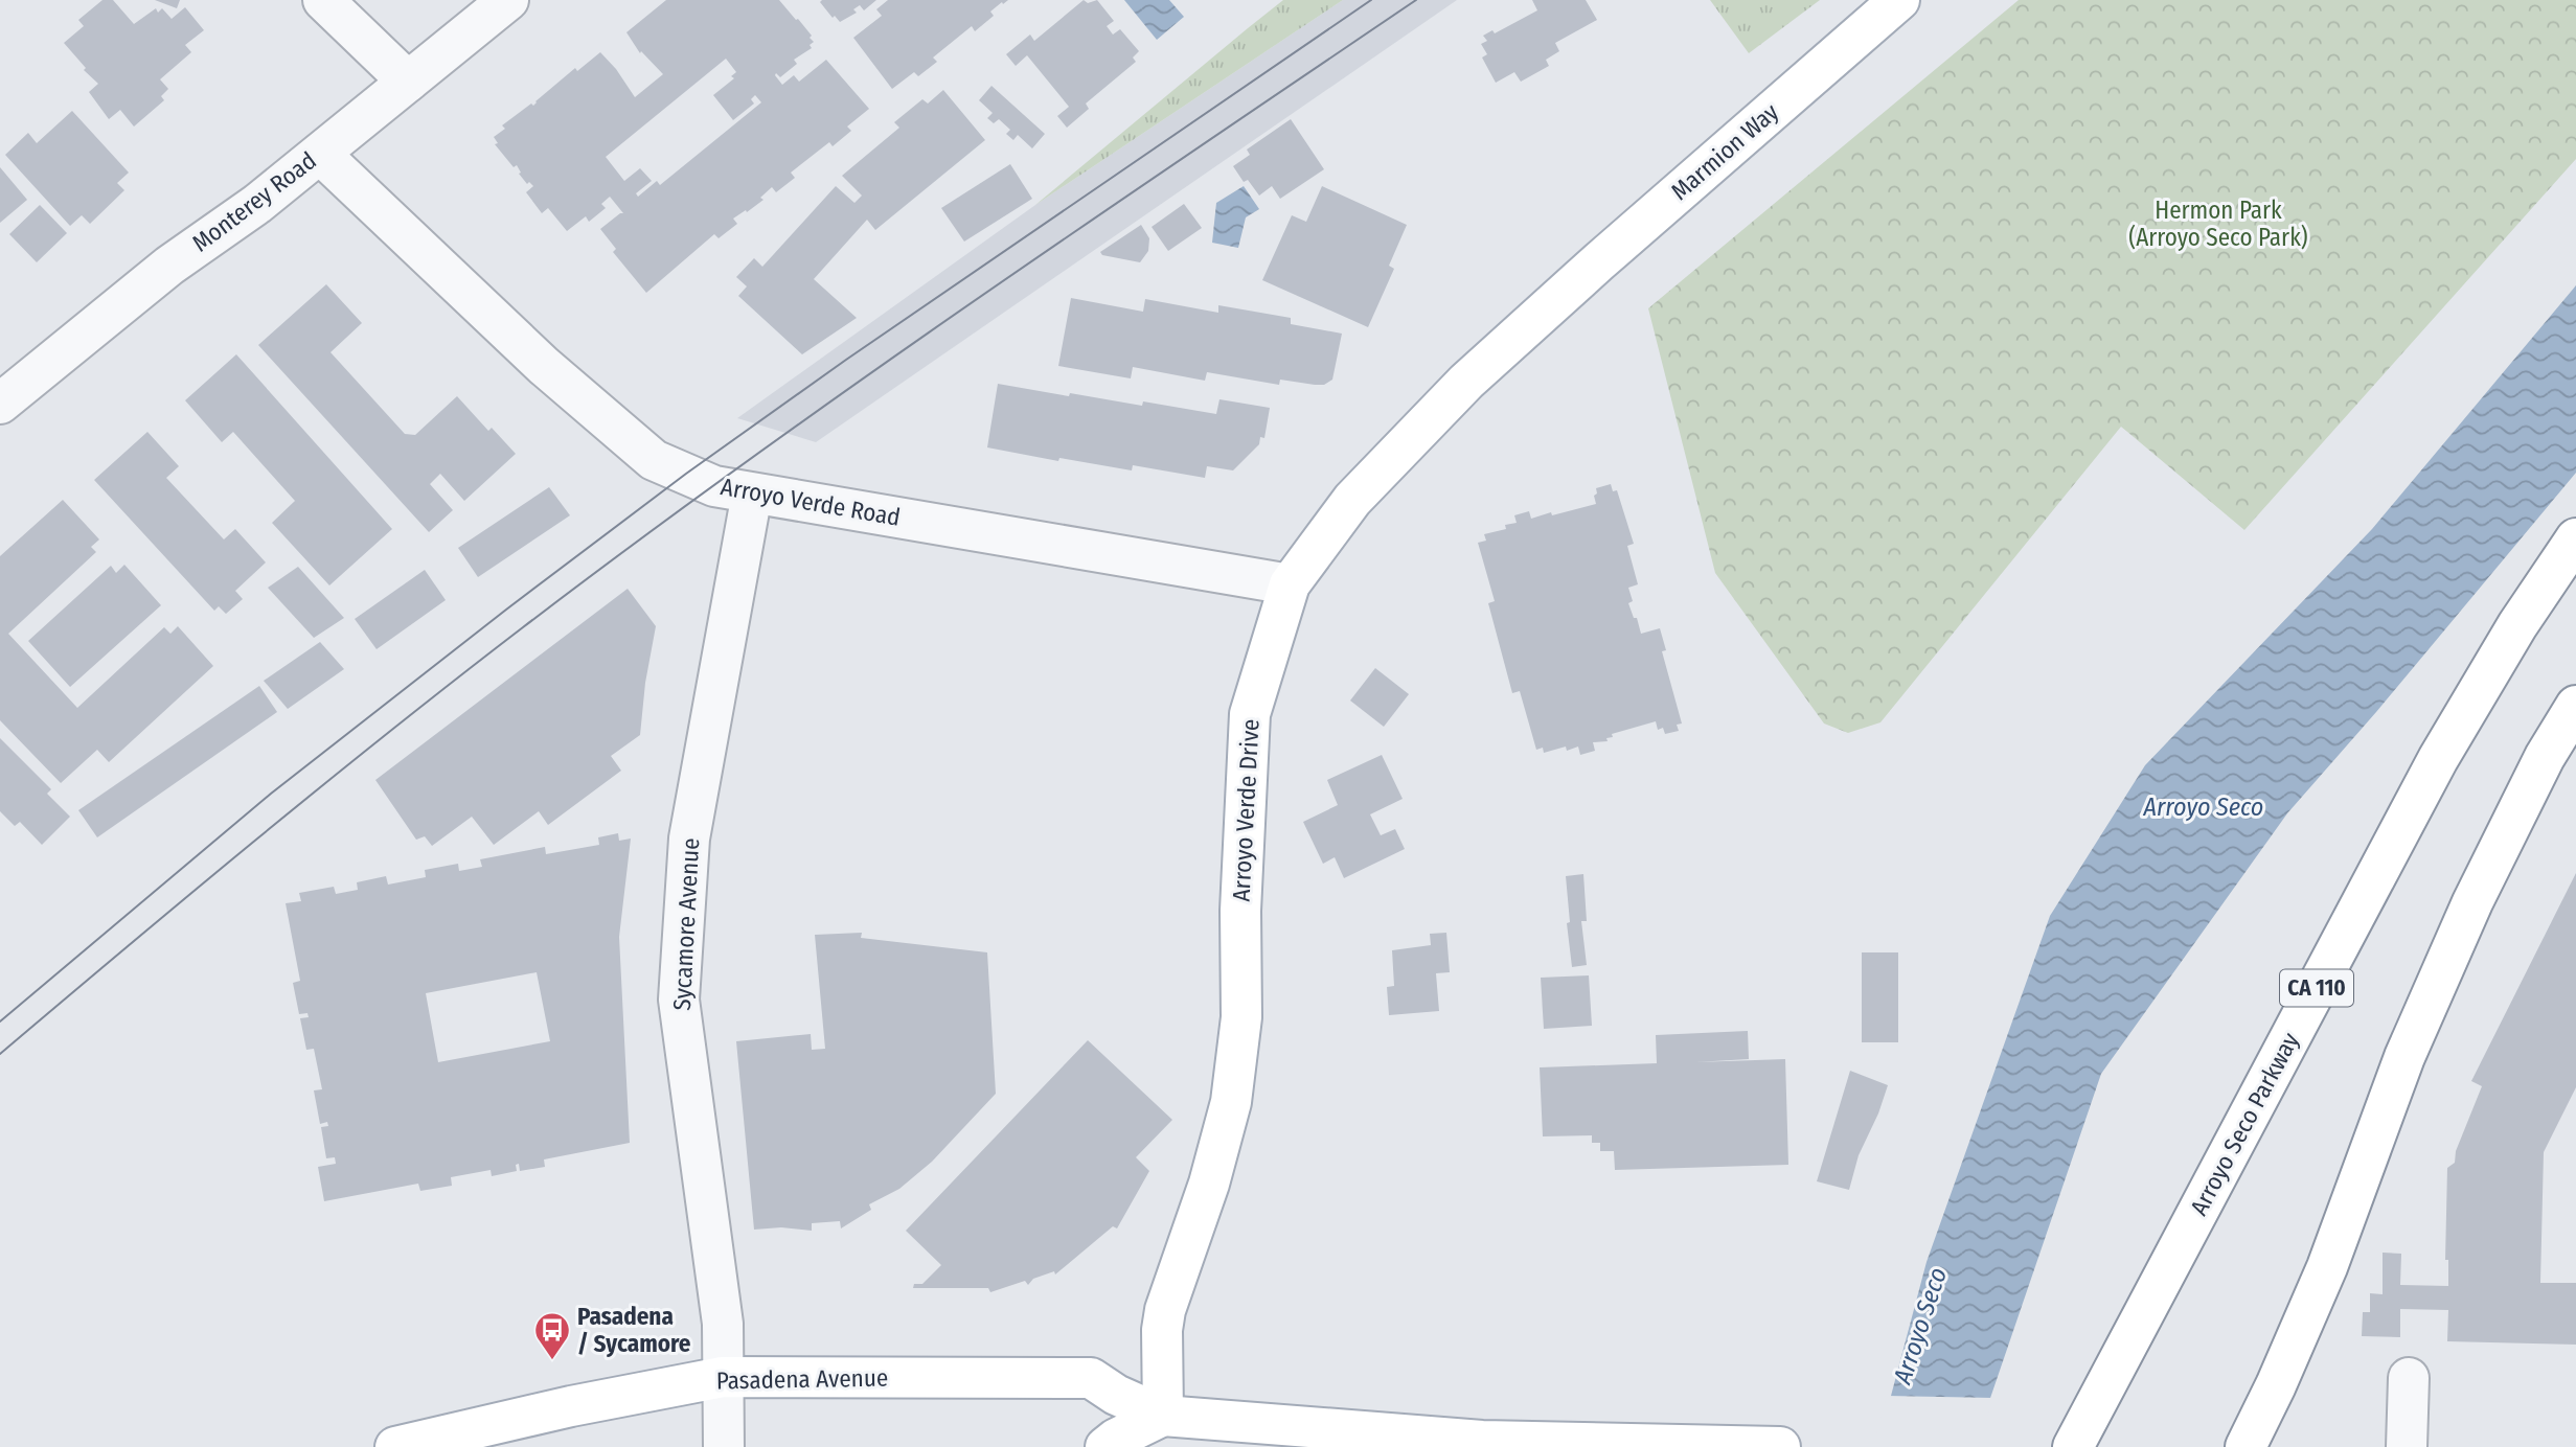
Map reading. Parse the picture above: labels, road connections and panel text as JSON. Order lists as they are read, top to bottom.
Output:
{
  "streets": {
    "main road": [
      "Marmion Way",
      "Arroyo Verde Drive",
      "CA 110",
      "Arroyo Seco Parkway",
      "Pasadena Avenue"
    ],
    "street": ["Monterey Road", "Arroyo Verde Road", "Sycamore Avenue"]
  },
  "crossings": [
    ["Marmion Way", "Arroyo Verde Drive"],
    ["Monterey Road", "Arroyo Verde Road"],
    ["Arroyo Verde Road", "Arroyo Verde Drive"],
    ["Arroyo Verde Road", "Sycamore Avenue"],
    ["Arroyo Verde Drive", "Pasadena Avenue"],
    ["Sycamore Avenue", "Pasadena Avenue"]
  ],
  "water": ["Arroyo Seco"],
  "parks": ["Hermon Park (Arroyo Seco Park)"],
  "places": {
    "bus stop": ["Pasadena / Sycamore"]
  }
}
